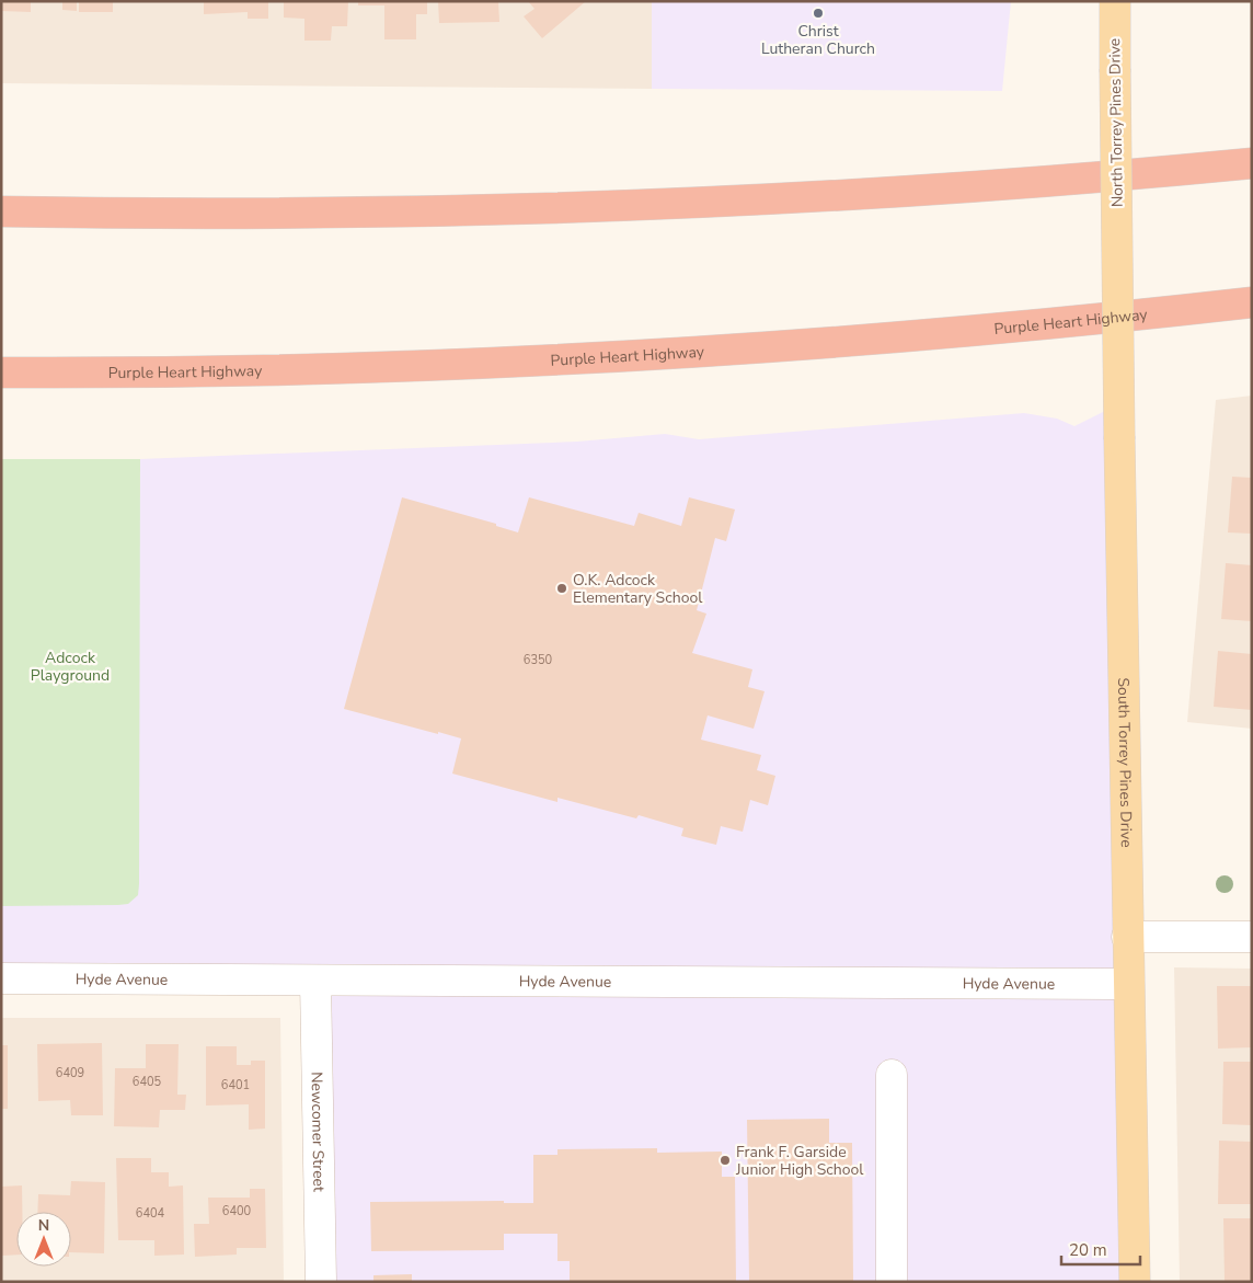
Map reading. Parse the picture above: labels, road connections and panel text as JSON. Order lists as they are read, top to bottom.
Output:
{
  "streets": {
    "highway": ["Purple Heart Highway"],
    "main road": ["North Torrey Pines Drive", "South Torrey Pines Drive"],
    "street": ["Hyde Avenue", "Newcomer Street"]
  },
  "crossings": [
    ["North Torrey Pines Drive", "South Torrey Pines Drive"],
    ["South Torrey Pines Drive", "Hyde Avenue"],
    ["Hyde Avenue", "Newcomer Street"]
  ],
  "parks": ["Adcock Playground"],
  "places": ["Christ Lutheran Church", "O.K. Adcock Elementary School", "Frank F. Garside Junior High School"],
  "house_numbers": [
    "6350",
    "6409",
    "6405",
    "6401",
    "6400",
    "6404"
  ],
  "scale_bar": "20 m",
  "north": "top"
}
